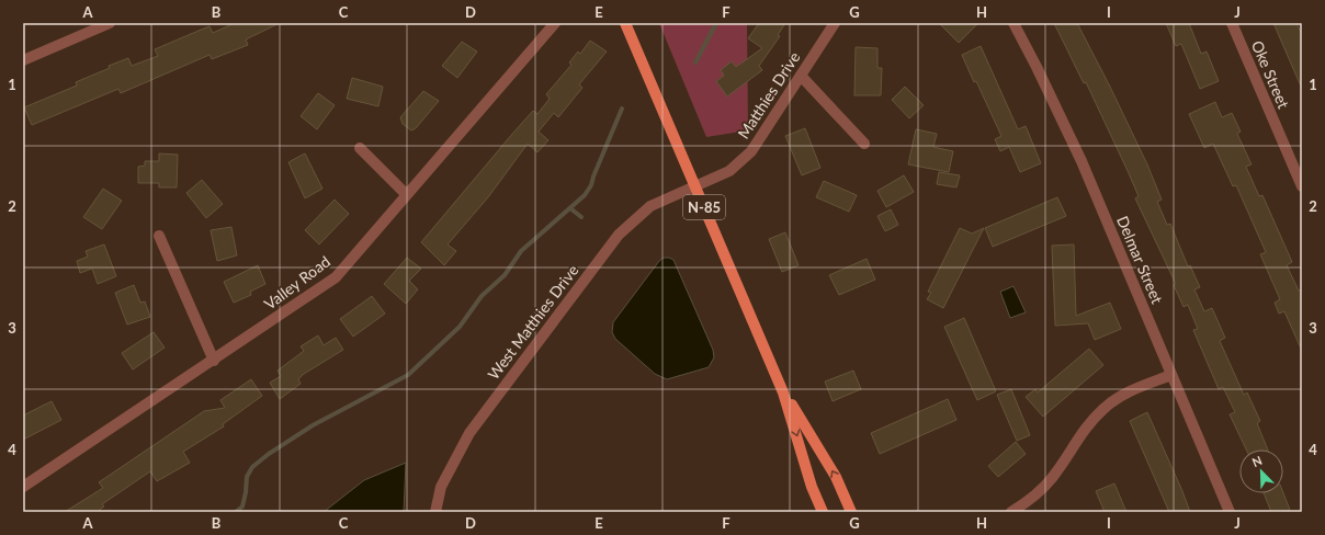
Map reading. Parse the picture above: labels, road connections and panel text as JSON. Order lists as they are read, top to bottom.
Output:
{
  "streets": {
    "main road": ["N-85"],
    "street": [
      "Oke Street",
      "Matthies Drive",
      "Delmar Street",
      "Valley Road",
      "West Matthies Drive"
    ]
  },
  "crossings": [
    ["Matthies Drive", "N-85"],
    ["Matthies Drive", "West Matthies Drive"],
    ["N-85", "West Matthies Drive"]
  ],
  "north": "top left",
  "grid": {
    "columns": [
      "A",
      "B",
      "C",
      "D",
      "E",
      "F",
      "G",
      "H",
      "I",
      "J"
    ],
    "rows": [
      "1",
      "2",
      "3",
      "4"
    ]
  }
}
